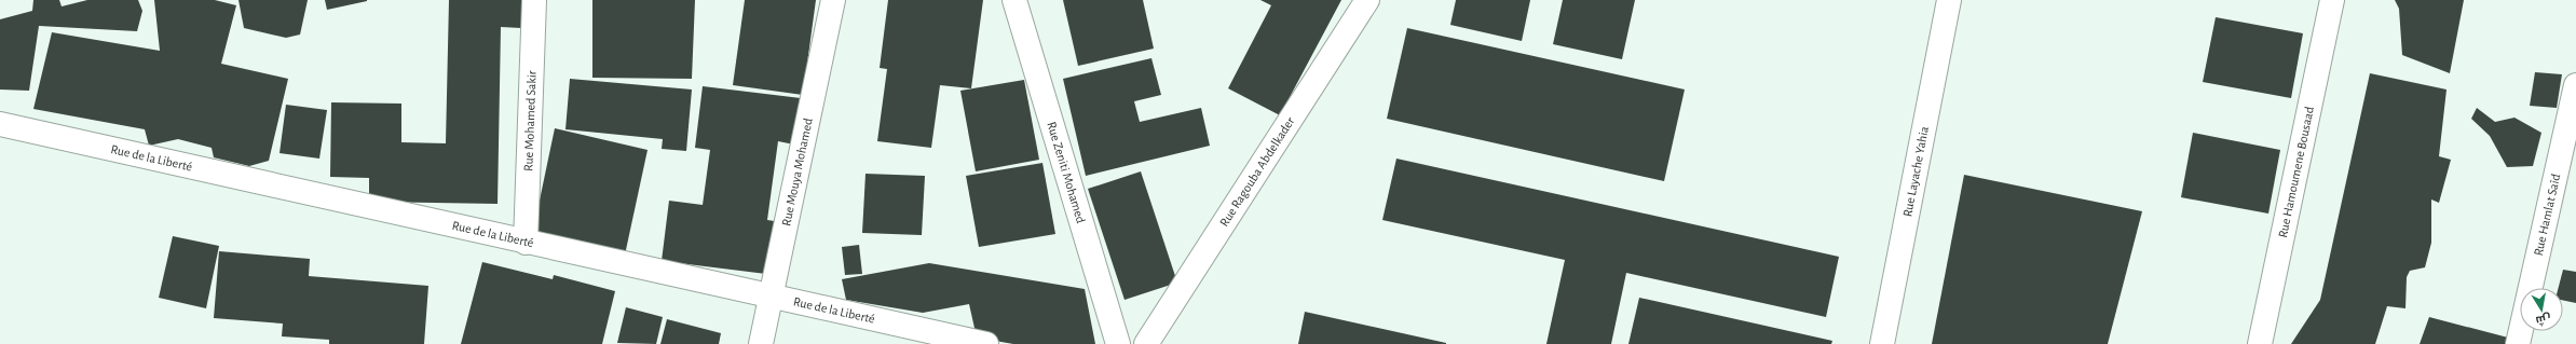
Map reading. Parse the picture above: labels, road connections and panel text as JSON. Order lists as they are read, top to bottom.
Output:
{
  "streets": {
    "street": [
      "Rue Mohamed Sakir",
      "Rue de la Liberté",
      "Rue Mouya Mohamed",
      "Rue Zeniti Mohamed",
      "Rue Ragouba Abdelkader",
      "Rue Layache Yahia",
      "Rue Hamoumene Bousaad",
      "Rue Hamlat Saïd"
    ]
  },
  "crossings": [
    ["Rue Mohamed Sakir", "Rue de la Liberté"],
    ["Rue de la Liberté", "Rue Mouya Mohamed"]
  ],
  "north": "bottom"
}
